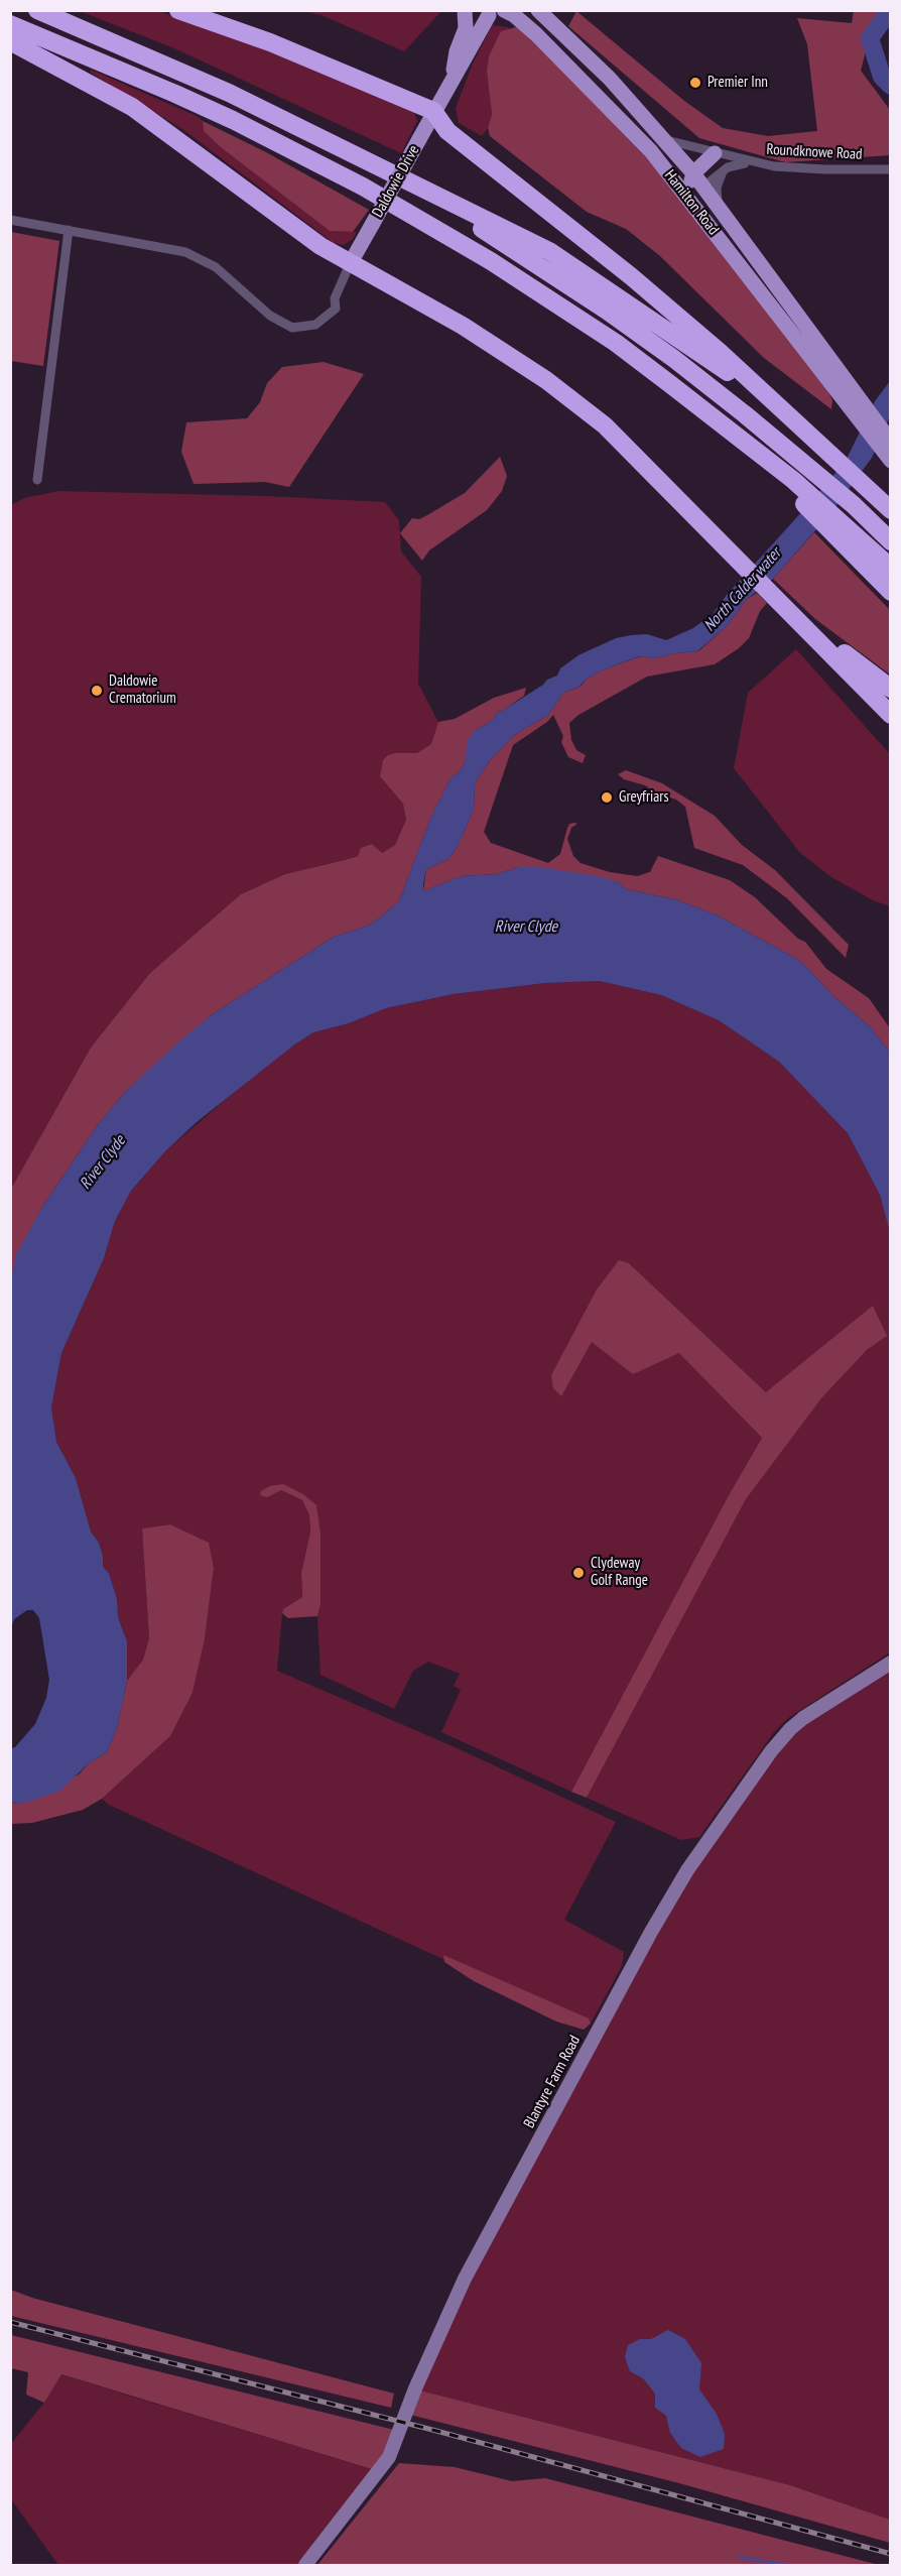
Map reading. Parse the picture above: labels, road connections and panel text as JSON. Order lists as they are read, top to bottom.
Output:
{
  "streets": {
    "main road": ["Daldowie Drive", "Hamilton Road", "Blantyre Farm Road"],
    "street": ["Roundknowe Road"]
  },
  "crossings": [
    ["Roundknowe Road", "Hamilton Road"],
    ["Daldowie Drive", "Hamilton Road"]
  ],
  "water": ["North Calder water", "River Clyde"],
  "places": [
    "Premier Inn",
    "Daldowie Crematorium",
    "Greyfriars",
    "Clydeway Golf Range"
  ]
}
